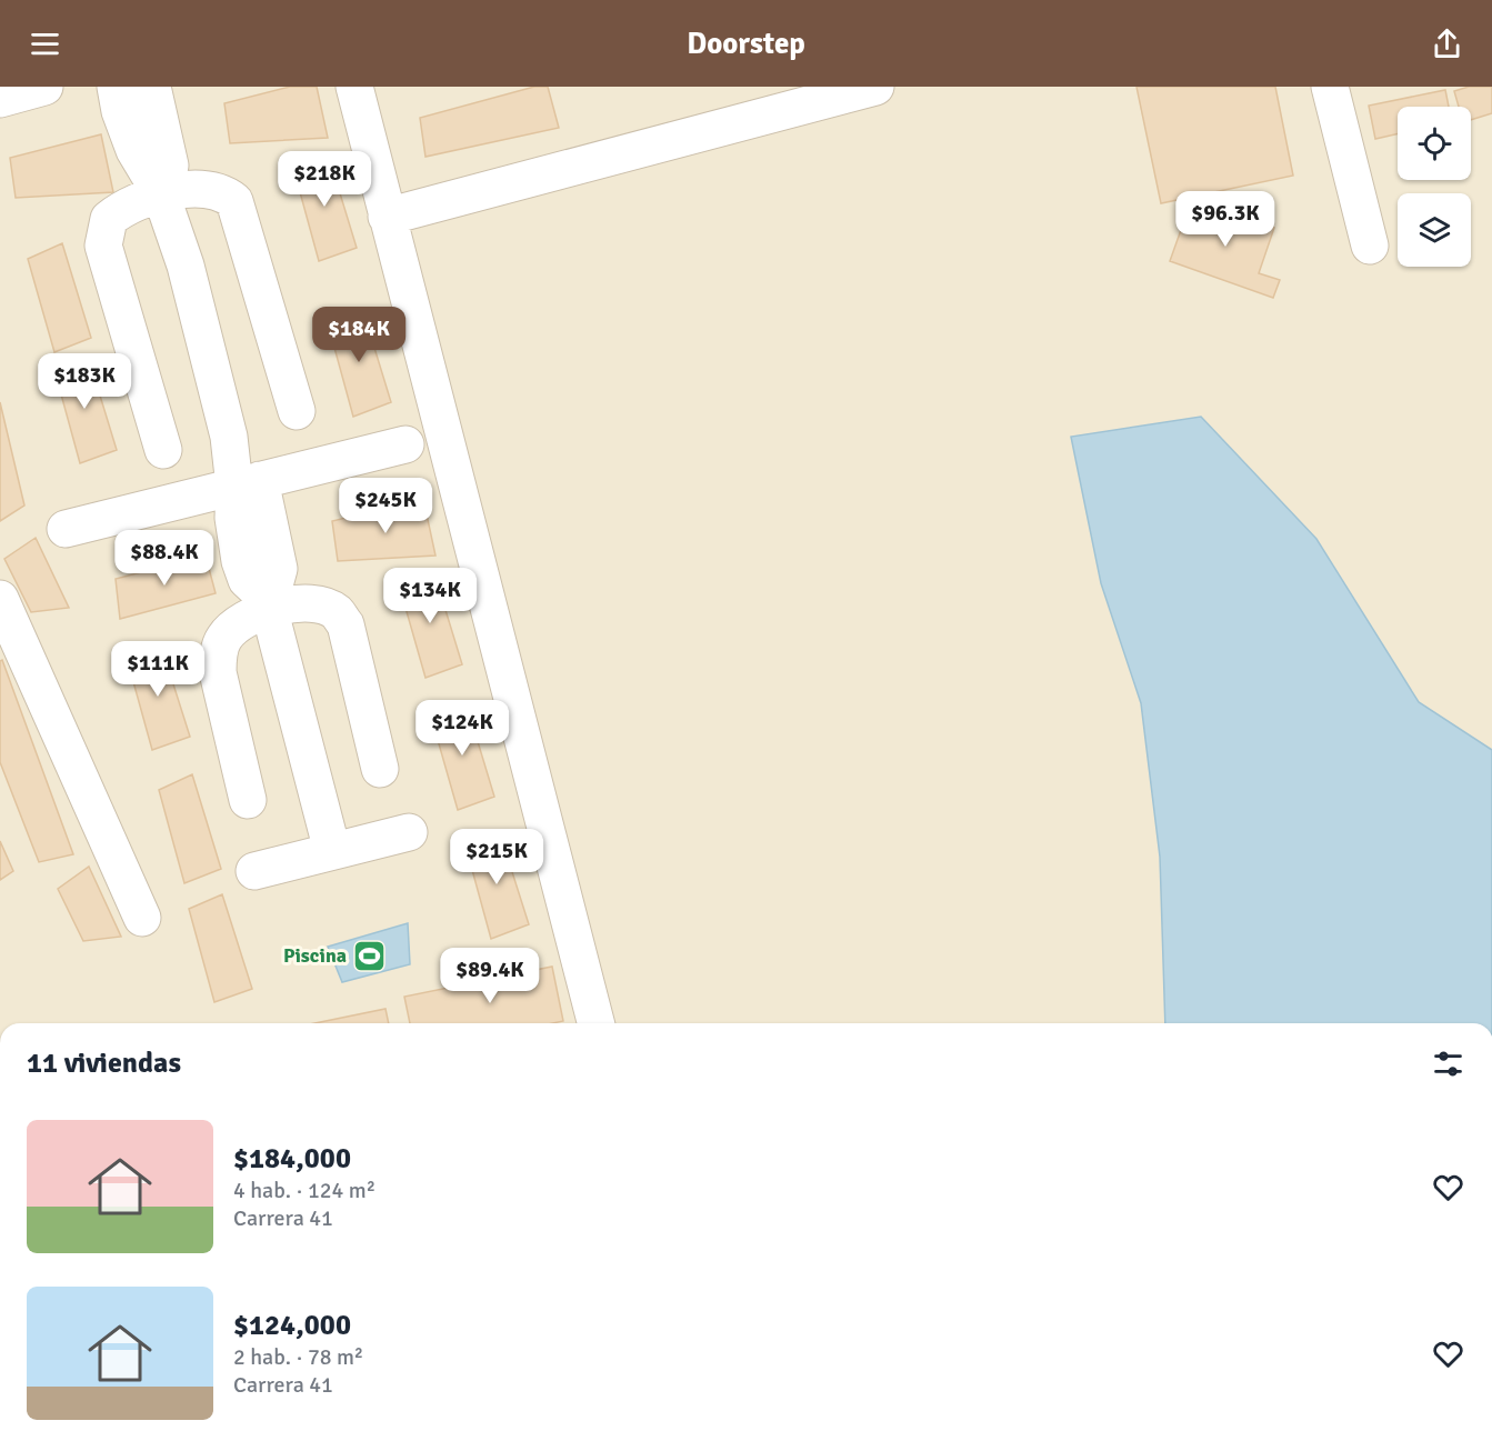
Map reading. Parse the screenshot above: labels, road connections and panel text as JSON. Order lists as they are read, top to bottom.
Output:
{
  "places": {
    "sports": ["Piscina"]
  },
  "page": {
    "header": "Doorstep",
    "price": [
      "$218K",
      "$96.3K",
      "$184K",
      "$183K",
      "$245K",
      "$88.4K",
      "$134K",
      "$111K",
      "$124K",
      "$215K",
      "$89.4K"
    ],
    "heading": "11 viviendas",
    "list": [
      {
        "name": "$184,000",
        "note": "4 hab. · 124 m² · Carrera 41"
      },
      {
        "name": "$124,000",
        "note": "2 hab. · 78 m² · Carrera 41"
      }
    ]
  }
}
